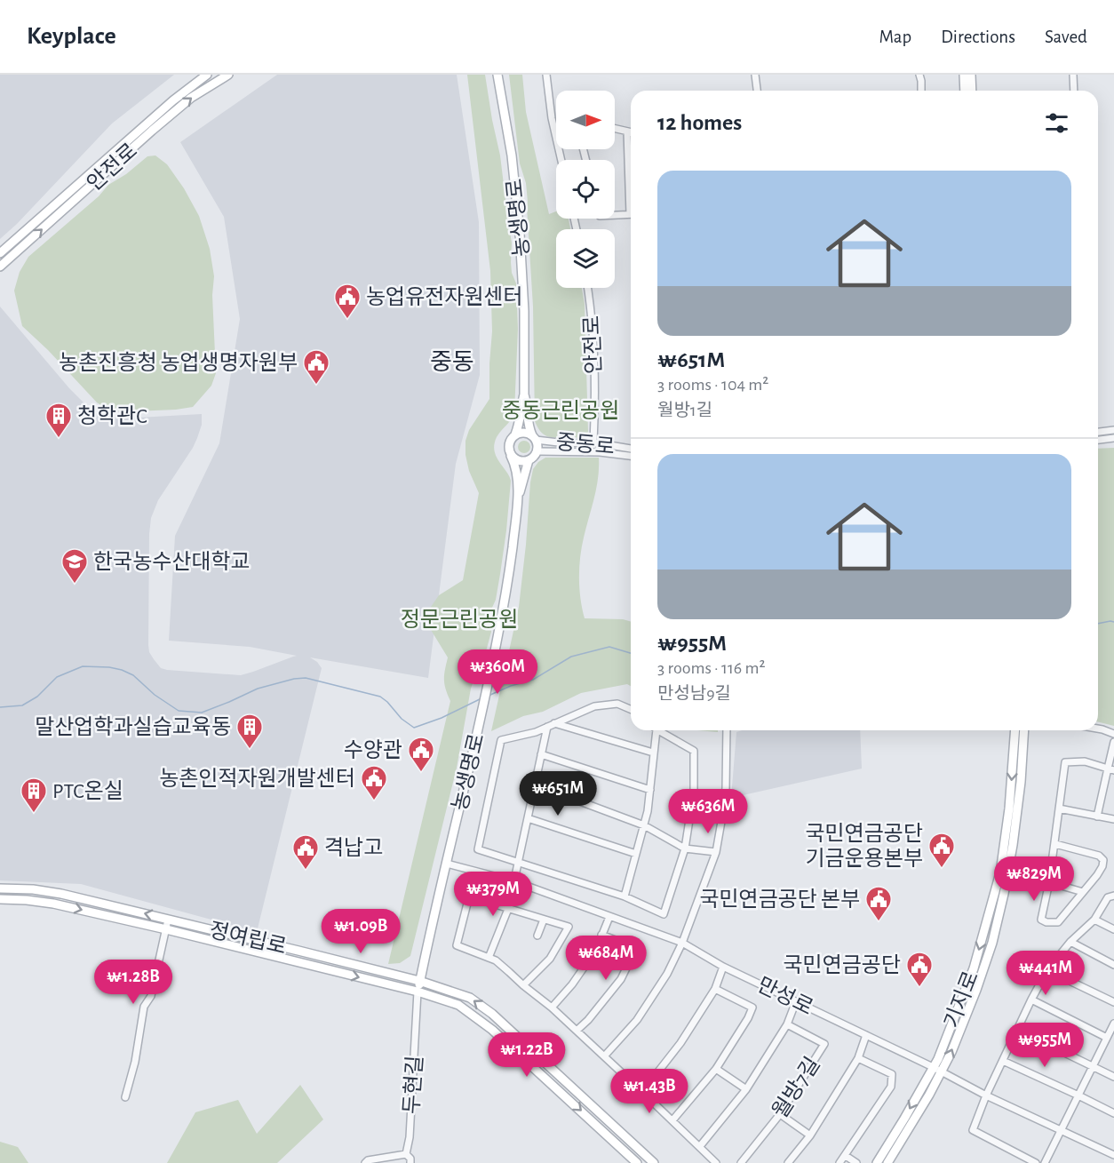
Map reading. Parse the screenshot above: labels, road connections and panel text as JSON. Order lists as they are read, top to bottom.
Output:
{
  "streets": {
    "street": [
      "안전로",
      "농생명로",
      "중동로",
      "정여립로",
      "만성로",
      "기지로",
      "두현길",
      "월방7길"
    ]
  },
  "crossings": [
    ["안전로", "중동로"],
    ["농생명로", "정여립로"],
    ["농생명로", "만성로"],
    ["농생명로", "두현길"],
    ["만성로", "기지로"],
    ["만성로", "월방7길"]
  ],
  "districts": ["중동"],
  "parks": ["중동근린공원", "정문근린공원"],
  "places": {
    "public building": [
      "농업유전자원센터",
      "농촌진흥청 농업생명자원부",
      "수양관",
      "농촌인적자원개발센터",
      "국민연금공단 기금운용본부",
      "격납고",
      "국민연금공단 본부",
      "국민연금공단"
    ],
    "building": ["청학관C", "말산업학과실습교육동", "PTC온실"],
    "school or university": ["한국농수산대학교"]
  },
  "north": "right",
  "page": {
    "header": "Keyplace",
    "nav": ["Map", "Directions", "Saved"],
    "heading": "12 homes",
    "list": [
      {
        "name": "₩651M",
        "note": "3 rooms · 104 m² · 월방1길"
      },
      {
        "name": "₩955M",
        "note": "3 rooms · 116 m² · 만성남9길"
      }
    ],
    "price": [
      "₩360M",
      "₩651M",
      "₩636M",
      "₩829M",
      "₩379M",
      "₩1.09B",
      "₩684M",
      "₩441M",
      "₩1.28B",
      "₩955M",
      "₩1.22B",
      "₩1.43B"
    ]
  }
}
